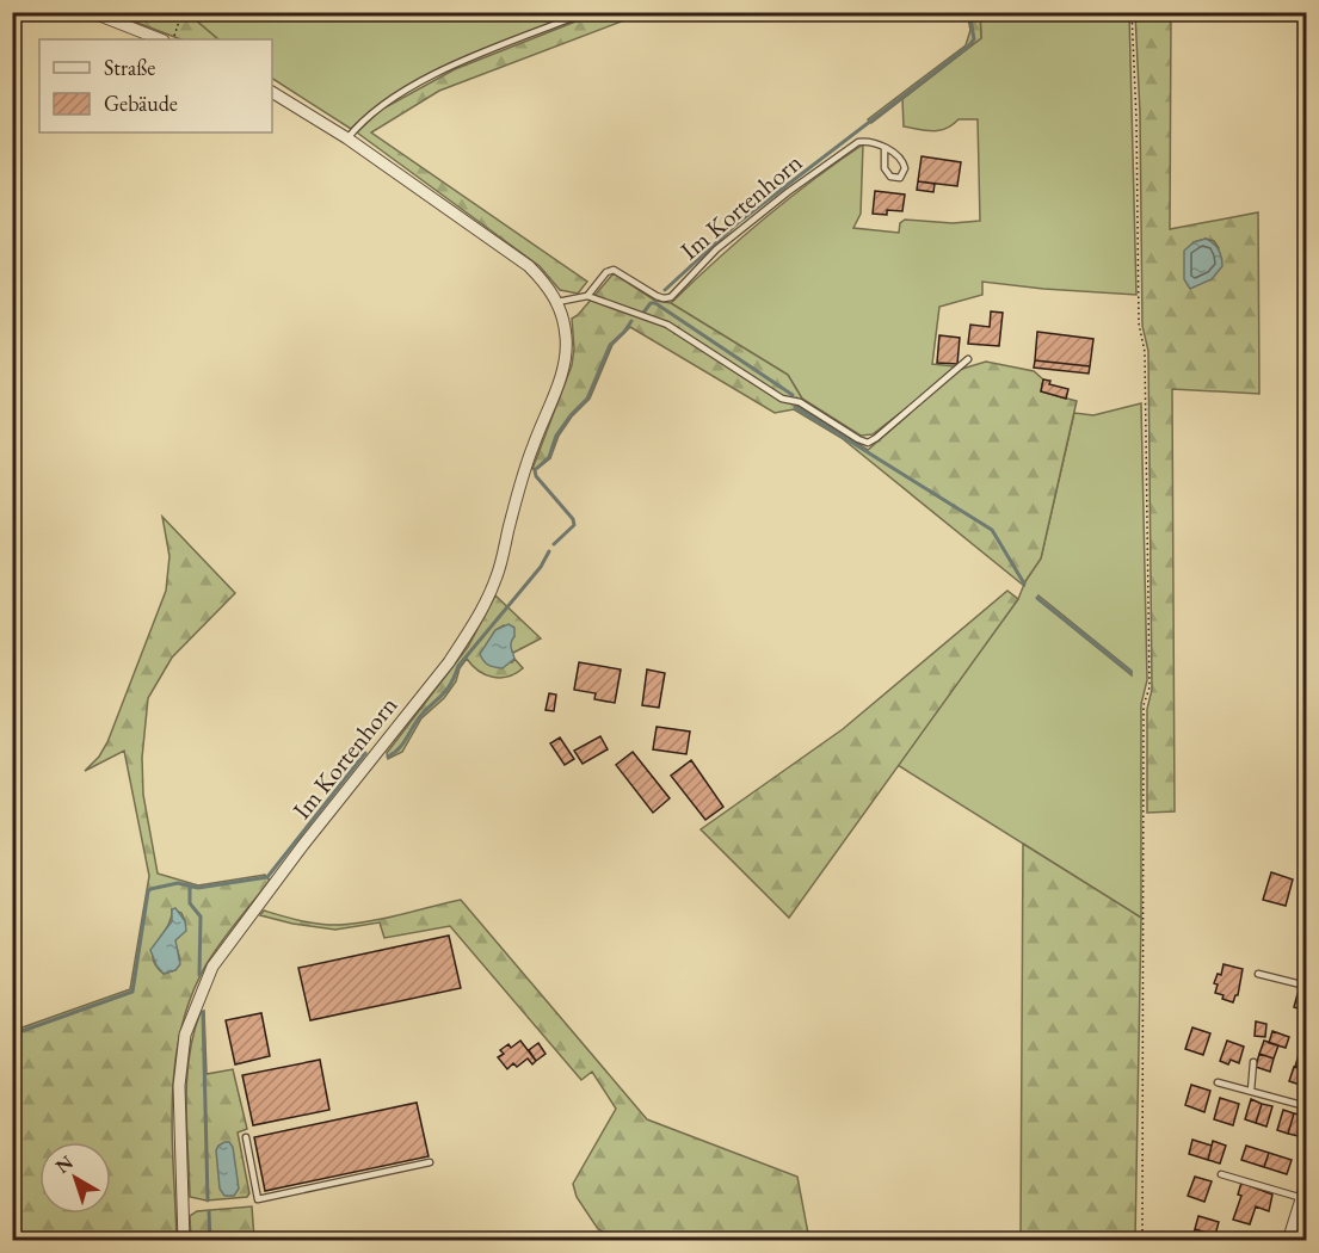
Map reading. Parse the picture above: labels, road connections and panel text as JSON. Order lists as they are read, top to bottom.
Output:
{
  "streets": {
    "street": ["Im Kortenhorn"]
  },
  "legend": ["Straße", "Gebäude"],
  "north": "top left"
}
